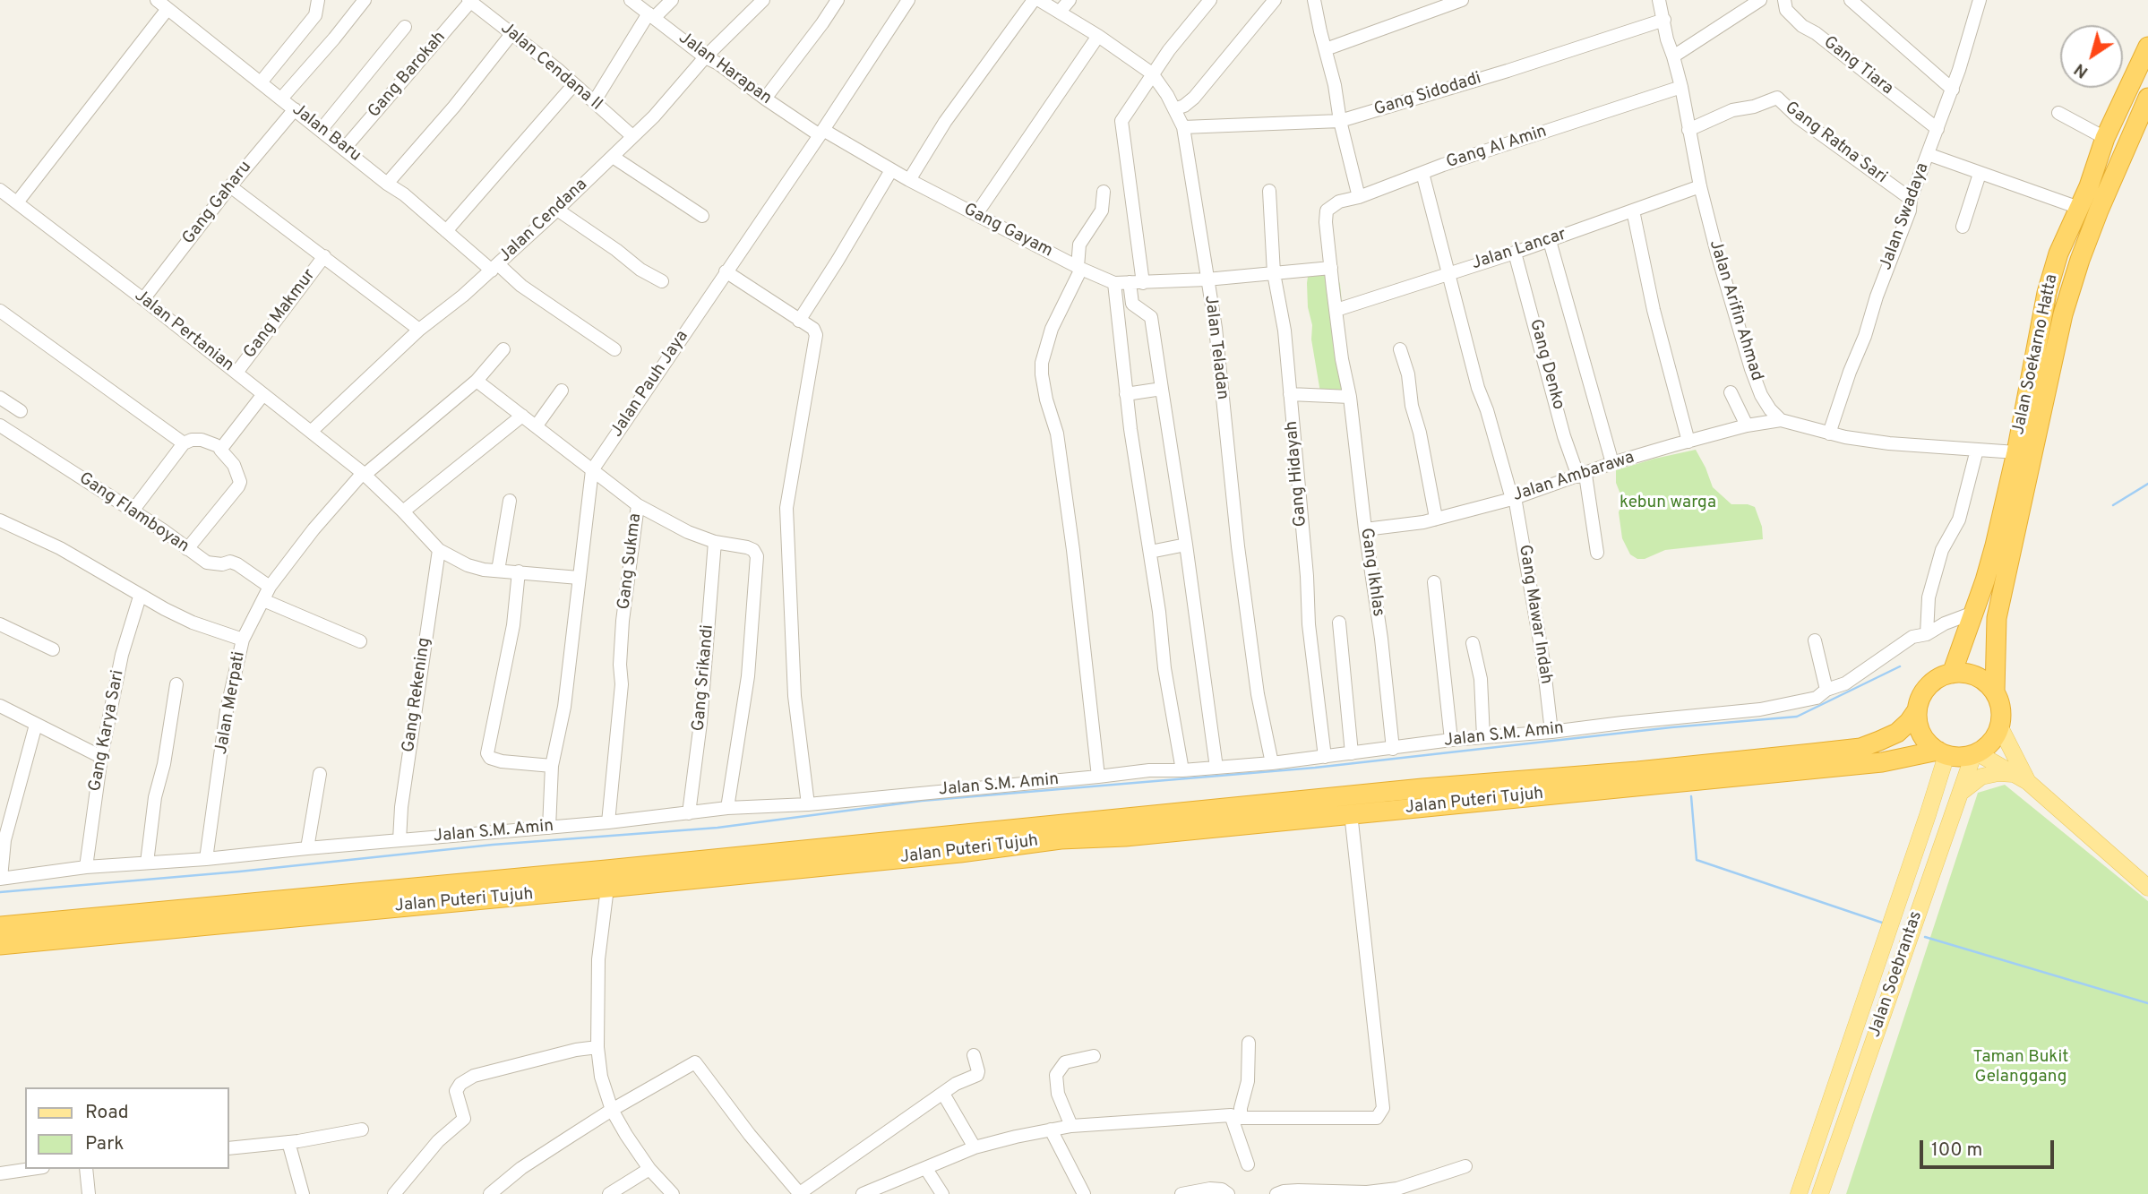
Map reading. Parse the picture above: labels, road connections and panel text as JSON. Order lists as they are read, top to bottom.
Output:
{
  "streets": {
    "highway": ["Jalan Soekarno Hatta", "Jalan Puteri Tujuh"],
    "main road": ["Jalan Soebrantas"],
    "street": [
      "Gang Tiara",
      "Jalan Cendana II",
      "Jalan Harapan",
      "Gang Barokah",
      "Gang Sidodadi",
      "Jalan Baru",
      "Gang Ratna Sari",
      "Gang Al Amin",
      "Gang Gaharu",
      "Jalan Swadaya",
      "Jalan Cendana",
      "Gang Gayam",
      "Jalan Lancar",
      "Jalan Arifin Ahmad",
      "Gang Makmur",
      "Jalan Pertanian",
      "Jalan Teladan",
      "Gang Denko",
      "Jalan Pauh Jaya",
      "Gang Hidayah",
      "Jalan Ambarawa",
      "Gang Flamboyan",
      "Gang Sukma",
      "Gang Ikhlas",
      "Gang Mawar Indah",
      "Gang Srikandi",
      "Gang Rekening",
      "Jalan Merpati",
      "Gang Karya Sari",
      "Jalan S.M. Amin"
    ]
  },
  "crossings": [
    ["Gang Tiara", "Jalan Swadaya"],
    ["Jalan Cendana II", "Gang Barokah"],
    ["Jalan Cendana II", "Jalan Cendana"],
    ["Jalan Harapan", "Jalan Cendana"],
    ["Jalan Harapan", "Gang Gayam"],
    ["Jalan Harapan", "Jalan Pauh Jaya"],
    ["Gang Barokah", "Jalan Baru"],
    ["Gang Sidodadi", "Jalan Arifin Ahmad"],
    ["Gang Sidodadi", "Jalan Teladan"],
    ["Jalan Baru", "Gang Gaharu"],
    ["Jalan Baru", "Jalan Cendana"],
    ["Gang Ratna Sari", "Jalan Swadaya"],
    ["Gang Ratna Sari", "Jalan Arifin Ahmad"],
    ["Gang Al Amin", "Jalan Arifin Ahmad"],
    ["Gang Al Amin", "Gang Ikhlas"],
    ["Gang Al Amin", "Gang Mawar Indah"],
    ["Gang Gaharu", "Jalan Pertanian"],
    ["Jalan Cendana", "Jalan Pertanian"],
    ["Gang Gayam", "Jalan Pauh Jaya"],
    ["Jalan Lancar", "Jalan Arifin Ahmad"],
    ["Jalan Lancar", "Gang Denko"],
    ["Jalan Lancar", "Gang Ikhlas"],
    ["Jalan Lancar", "Gang Mawar Indah"],
    ["Jalan Arifin Ahmad", "Jalan Ambarawa"],
    ["Gang Makmur", "Jalan Pertanian"],
    ["Jalan Pertanian", "Jalan Pauh Jaya"],
    ["Jalan Pertanian", "Gang Rekening"],
    ["Jalan Pertanian", "Jalan Merpati"],
    ["Jalan Teladan", "Jalan S.M. Amin"],
    ["Jalan Soekarno Hatta", "Jalan S.M. Amin"],
    ["Jalan Soekarno Hatta", "Jalan Puteri Tujuh"],
    ["Jalan Soekarno Hatta", "Jalan Soebrantas"],
    ["Gang Denko", "Jalan Ambarawa"],
    ["Jalan Pauh Jaya", "Gang Sukma"],
    ["Jalan Pauh Jaya", "Jalan S.M. Amin"],
    ["Gang Hidayah", "Jalan S.M. Amin"],
    ["Jalan Ambarawa", "Gang Ikhlas"],
    ["Jalan Ambarawa", "Gang Mawar Indah"],
    ["Gang Flamboyan", "Jalan Merpati"],
    ["Gang Sukma", "Jalan Merpati"],
    ["Gang Sukma", "Jalan S.M. Amin"],
    ["Gang Ikhlas", "Jalan S.M. Amin"],
    ["Gang Mawar Indah", "Jalan S.M. Amin"],
    ["Gang Srikandi", "Jalan S.M. Amin"],
    ["Gang Rekening", "Jalan S.M. Amin"],
    ["Jalan Merpati", "Jalan S.M. Amin"],
    ["Gang Karya Sari", "Jalan S.M. Amin"],
    ["Jalan Puteri Tujuh", "Jalan Soebrantas"]
  ],
  "parks": ["kebun warga", "Taman Bukit Gelanggang"],
  "legend": ["Road", "Park"],
  "scale_bar": "100 m",
  "north": "bottom left"
}
